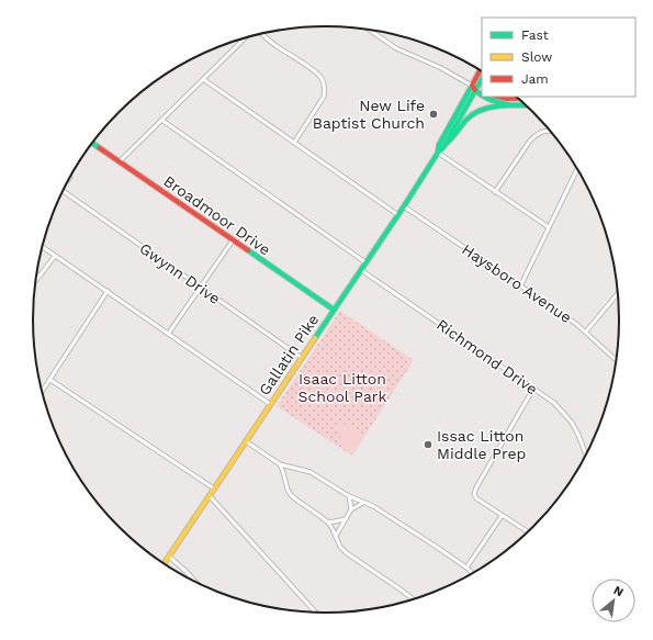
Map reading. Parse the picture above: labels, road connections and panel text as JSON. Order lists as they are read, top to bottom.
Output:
{
  "streets": {
    "main road": ["Broadmoor Drive", "Gallatin Pike"],
    "street": ["Gwynn Drive", "Haysboro Avenue", "Richmond Drive"]
  },
  "crossings": [
    ["Broadmoor Drive", "Gallatin Pike"],
    ["Gwynn Drive", "Gallatin Pike"],
    ["Haysboro Avenue", "Gallatin Pike"],
    ["Gallatin Pike", "Richmond Drive"]
  ],
  "parks": ["Isaac Litton School Park"],
  "places": ["New Life Baptist Church", "Issac Litton Middle Prep"],
  "legend": ["Fast", "Slow", "Jam"],
  "north": "top right"
}
